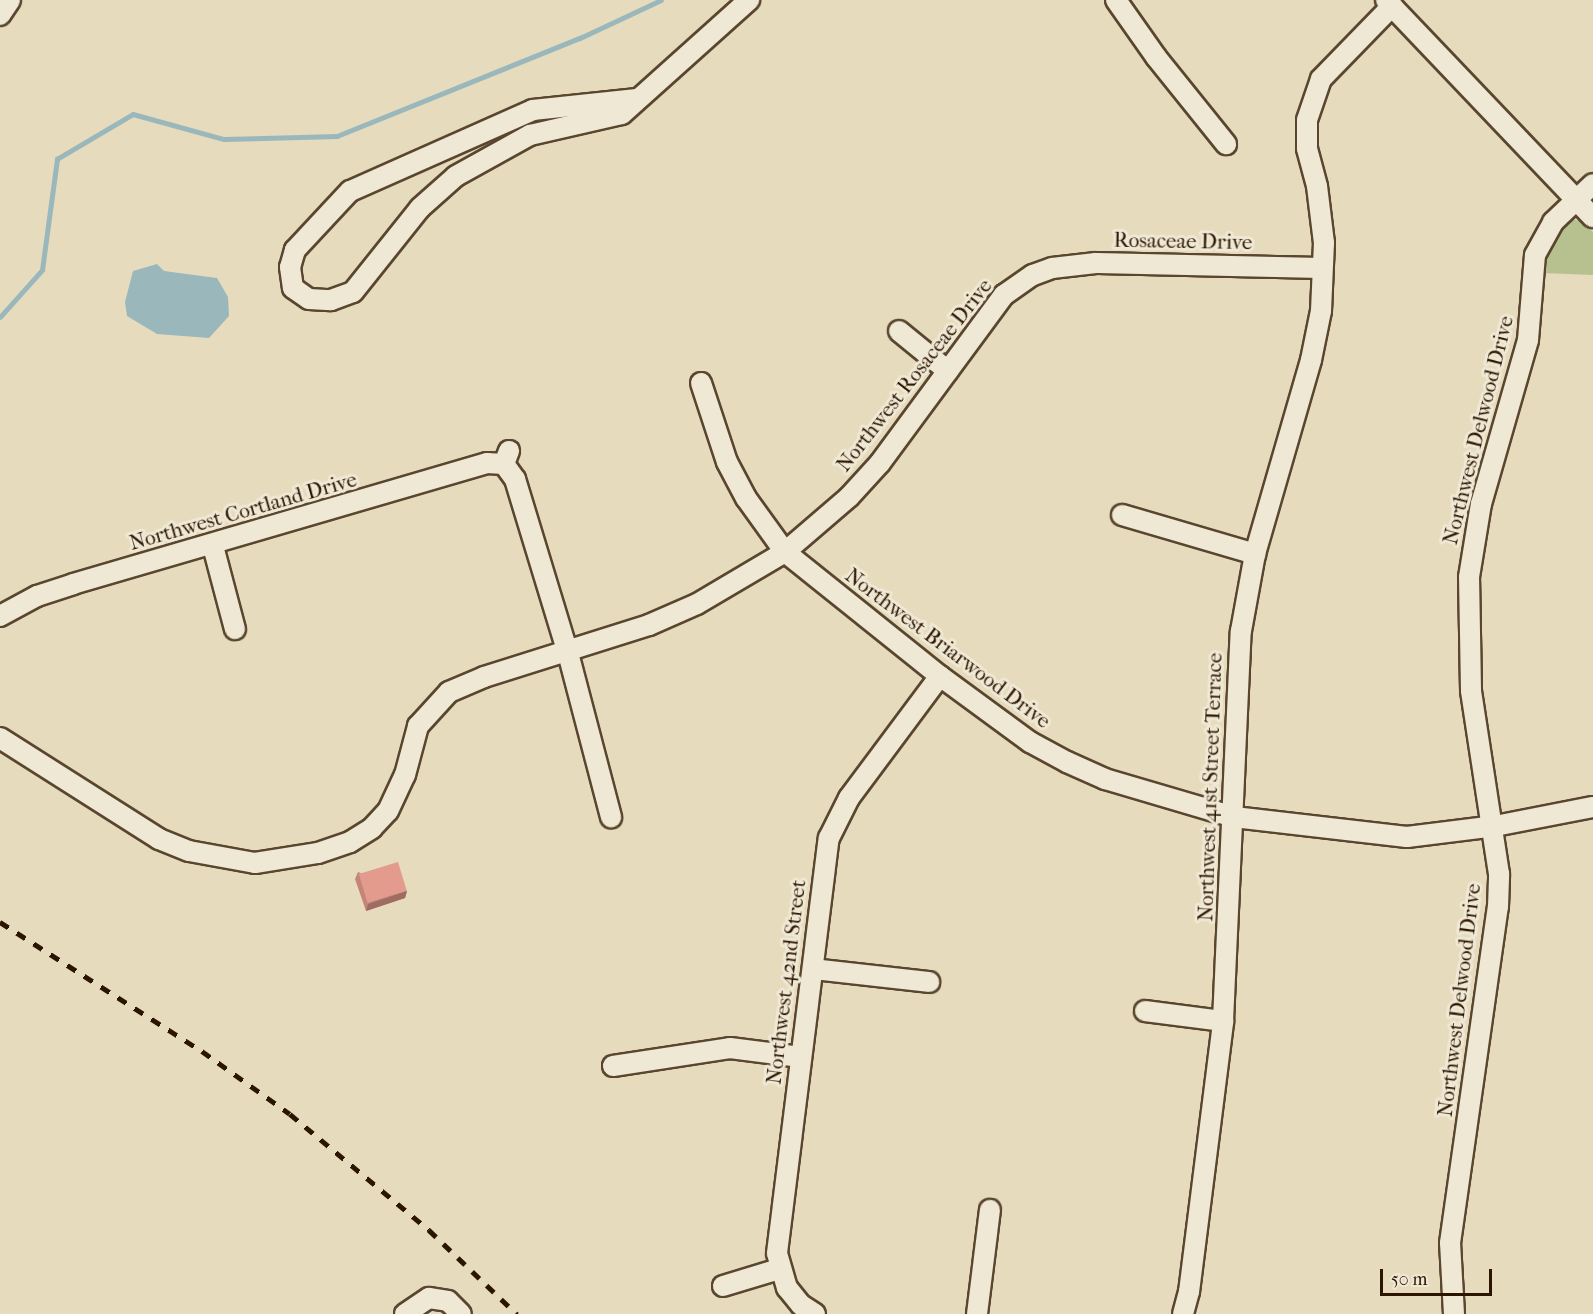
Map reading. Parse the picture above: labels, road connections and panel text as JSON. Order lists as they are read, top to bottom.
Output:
{
  "streets": {
    "street": [
      "Rosaceae Drive",
      "Northwest Rosaceae Drive",
      "Northwest Delwood Drive",
      "Northwest Cortland Drive",
      "Northwest Briarwood Drive",
      "Northwest 41st Street Terrace",
      "Northwest 42nd Street"
    ]
  },
  "crossings": [
    ["Rosaceae Drive", "Northwest Rosaceae Drive"],
    ["Rosaceae Drive", "Northwest 41st Street Terrace"],
    ["Northwest Rosaceae Drive", "Northwest Cortland Drive"],
    ["Northwest Rosaceae Drive", "Northwest Briarwood Drive"],
    ["Northwest Delwood Drive", "Northwest Briarwood Drive"],
    ["Northwest Briarwood Drive", "Northwest 41st Street Terrace"],
    ["Northwest Briarwood Drive", "Northwest 42nd Street"]
  ],
  "scale_bar": "50 m"
}
